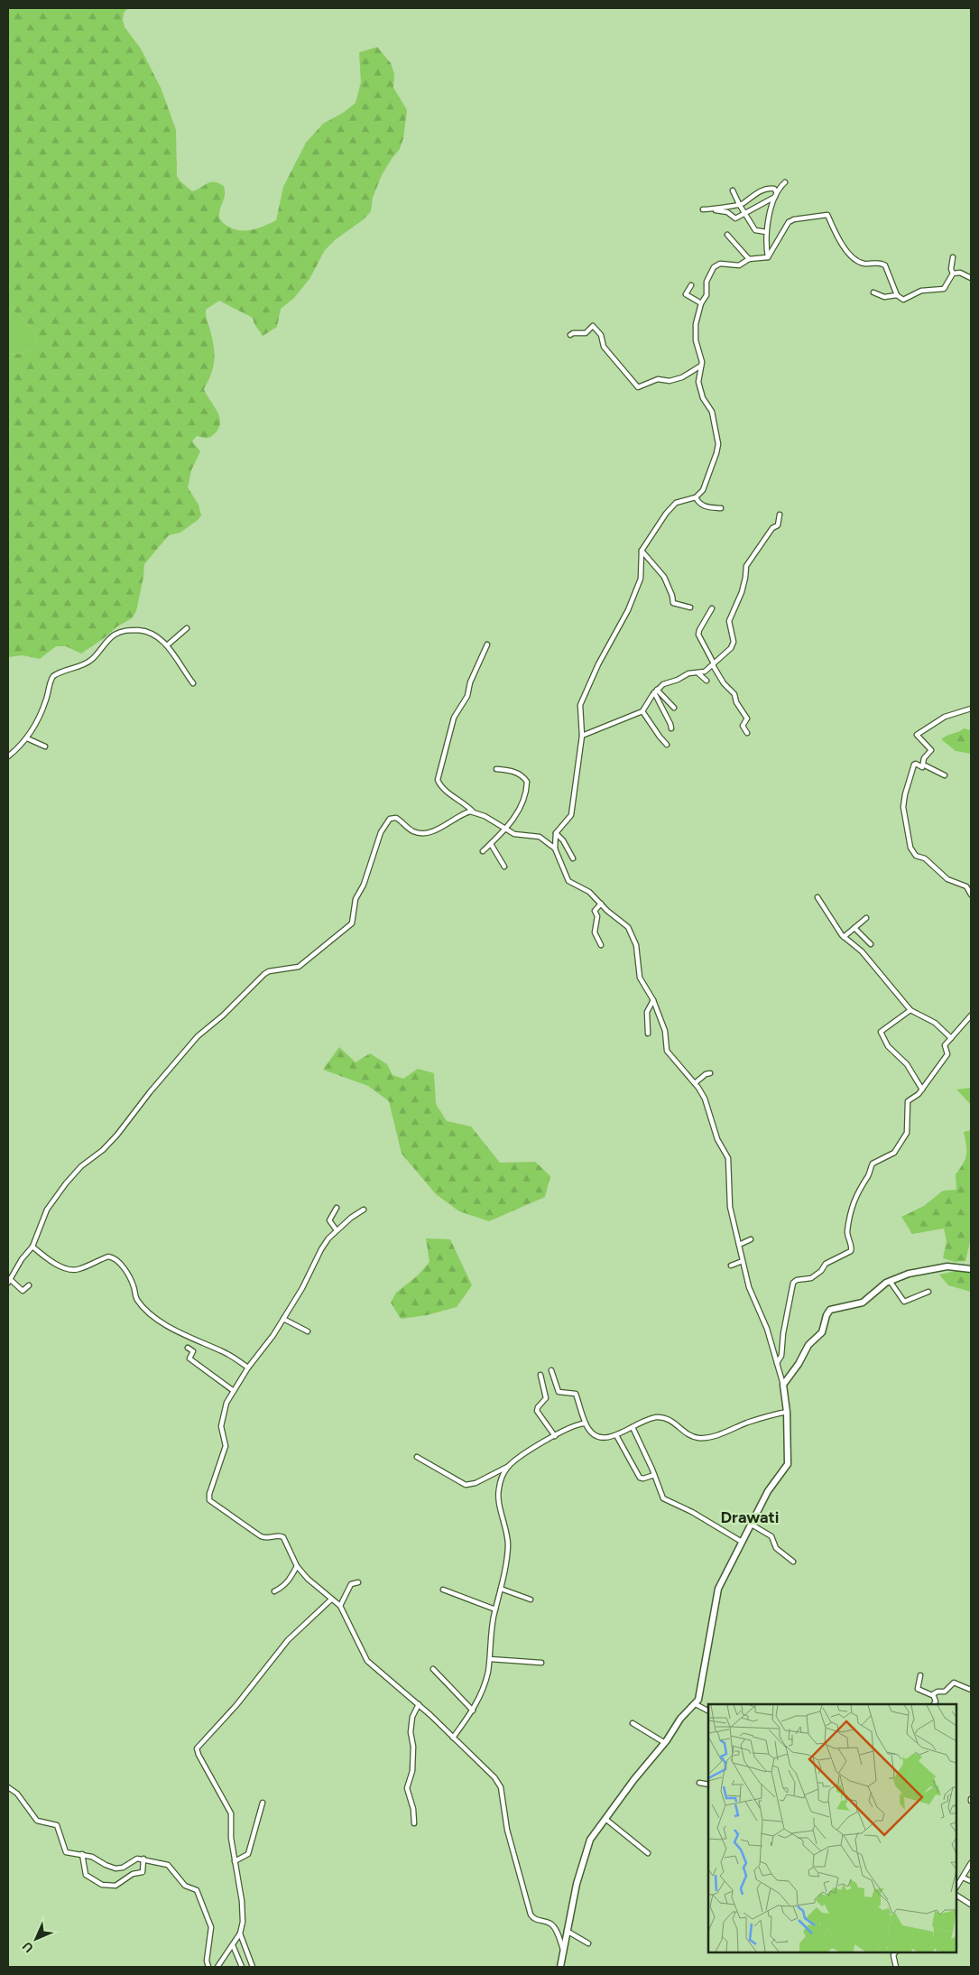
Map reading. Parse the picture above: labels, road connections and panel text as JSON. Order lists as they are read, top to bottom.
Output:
{
  "districts": ["Drawati"],
  "north": "bottom left"
}
